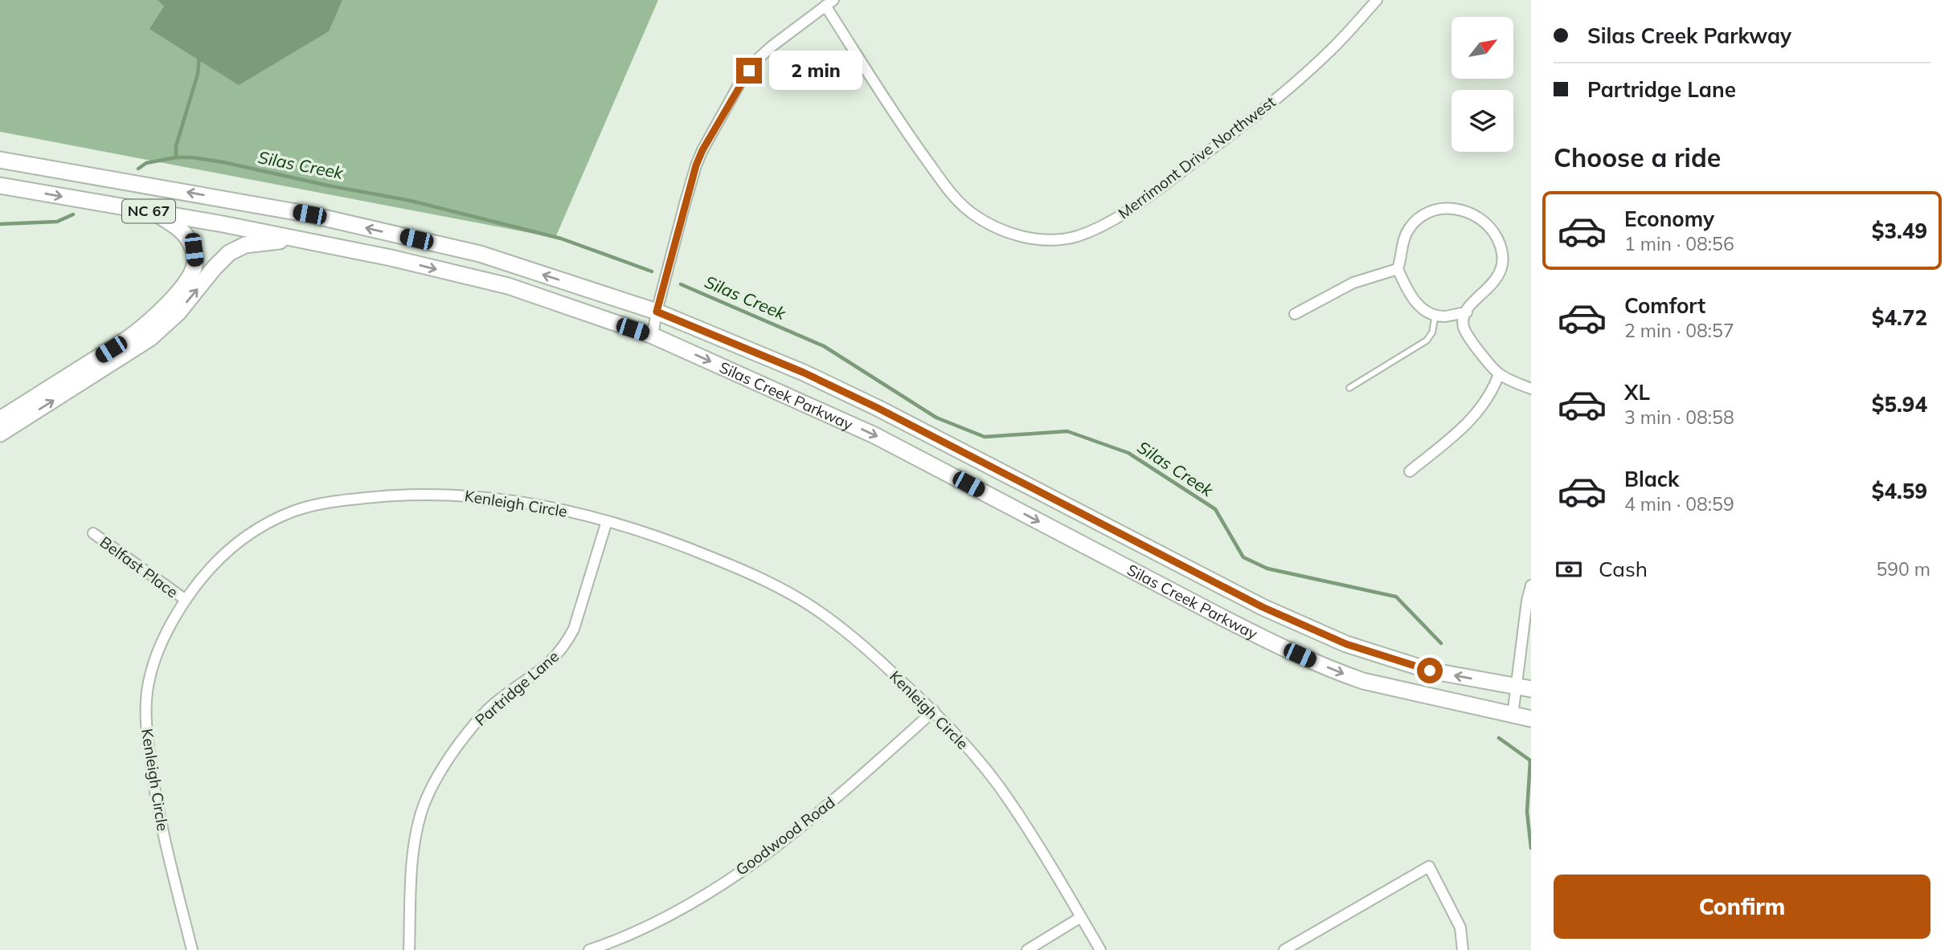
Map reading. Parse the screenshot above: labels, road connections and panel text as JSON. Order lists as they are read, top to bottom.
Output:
{
  "streets": {
    "main road": ["NC 67", "Silas Creek Parkway"],
    "street": [
      "Merrimont Drive Northwest",
      "Kenleigh Circle",
      "Belfast Place",
      "Partridge Lane",
      "Goodwood Road"
    ]
  },
  "crossings": [
    ["Kenleigh Circle", "Belfast Place"],
    ["Kenleigh Circle", "Partridge Lane"],
    ["Kenleigh Circle", "Goodwood Road"]
  ],
  "water": ["Silas Creek"],
  "north": "top right",
  "page": {
    "banner": ["Silas Creek Parkway", "Partridge Lane"],
    "bubble": "2 min",
    "heading": "Choose a ride",
    "list": [
      {
        "name": "Economy",
        "note": "1 min · 08:56",
        "value": "$3.49"
      },
      {
        "name": "Comfort",
        "note": "2 min · 08:57",
        "value": "$4.72"
      },
      {
        "name": "XL",
        "note": "3 min · 08:58",
        "value": "$5.94"
      },
      {
        "name": "Black",
        "note": "4 min · 08:59",
        "value": "$4.59"
      }
    ],
    "pay": ["Cash", "590 m"],
    "buttons": "Confirm"
  }
}
